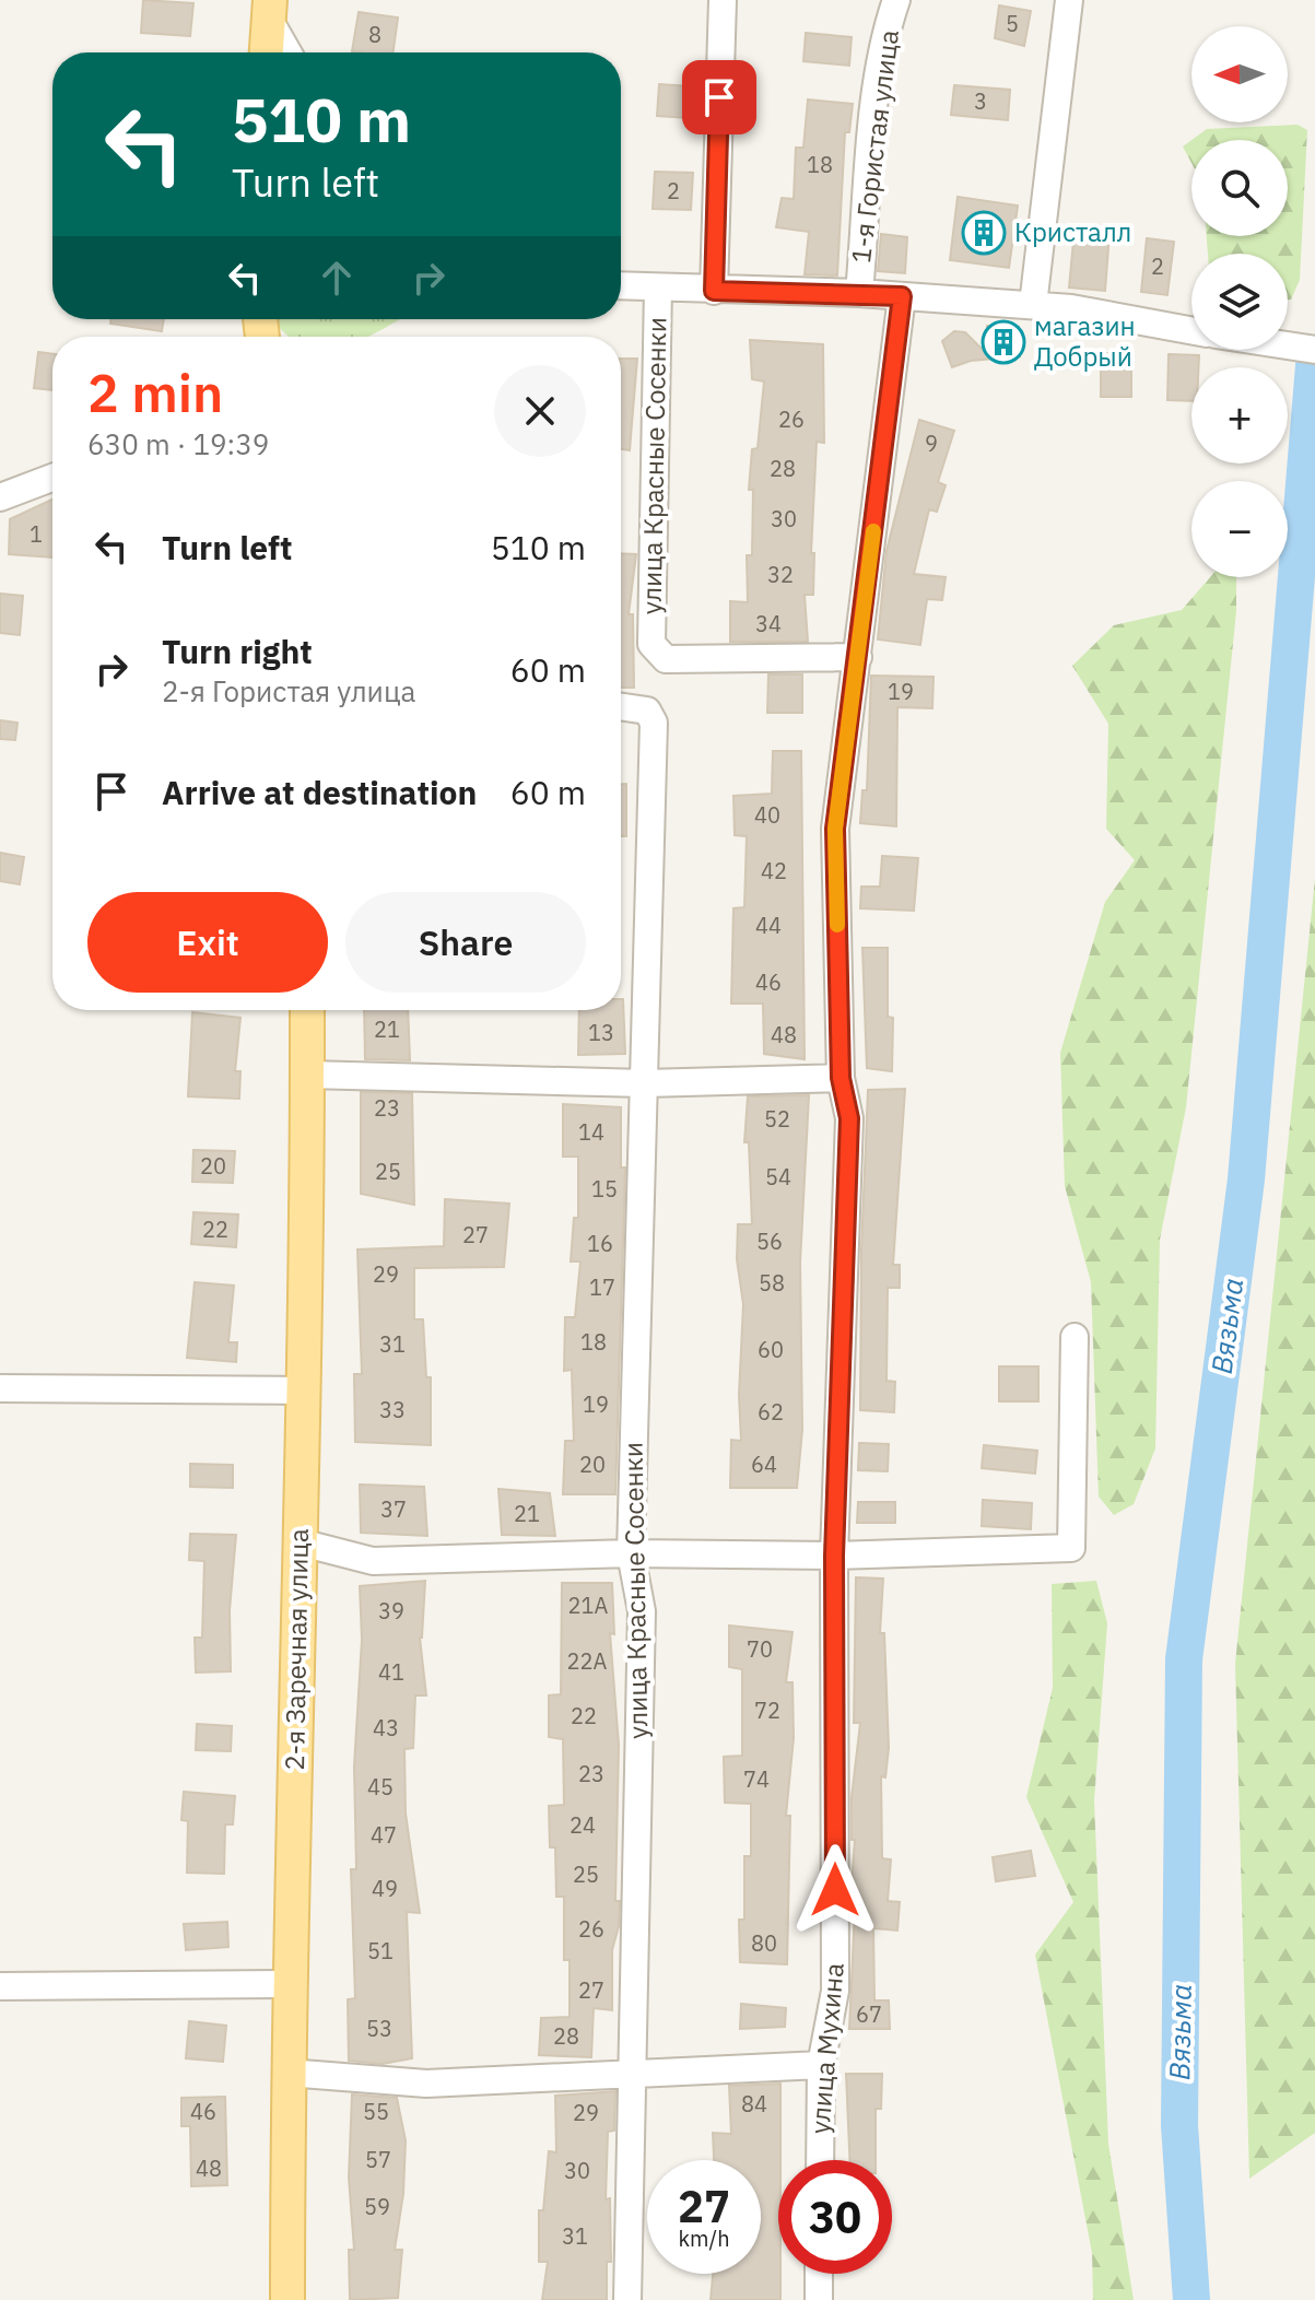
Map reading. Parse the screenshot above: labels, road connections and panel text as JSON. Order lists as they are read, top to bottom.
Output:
{
  "streets": {
    "main road": ["2-я Заречная улица"],
    "street": ["1-я Гористая улица", "улица Красные Сосенки", "улица Мухина"]
  },
  "crossings": [
    ["улица Красные Сосенки", "улица Мухина"]
  ],
  "water": ["Вязьма"],
  "places": {
    "building": ["Кристалл", "магазин Добрый"]
  },
  "house_numbers": [
    "5",
    "8",
    "3",
    "18",
    "2",
    "2",
    "26",
    "9",
    "28",
    "30",
    "1",
    "32",
    "34",
    "19",
    "40",
    "42",
    "44",
    "46",
    "21",
    "13",
    "48",
    "23",
    "52",
    "14",
    "20",
    "25",
    "54",
    "15",
    "22",
    "27",
    "56",
    "16",
    "29",
    "58",
    "17",
    "18",
    "31",
    "60",
    "19",
    "33",
    "62",
    "20",
    "64",
    "37",
    "21",
    "21А",
    "39",
    "70",
    "22А",
    "41",
    "72",
    "22",
    "43",
    "23",
    "74",
    "45",
    "24",
    "47",
    "25",
    "49",
    "26",
    "80",
    "51",
    "27",
    "67",
    "53",
    "28",
    "84",
    "46",
    "55",
    "29",
    "57",
    "48",
    "30",
    "59",
    "31"
  ],
  "north": "left",
  "page": {
    "map_buttons": ["+", "−"],
    "turn": ["510 m", "Turn left"],
    "heading": ["2 min", "630 m · 19:39"],
    "list": [
      {
        "name": "Turn left",
        "value": "510 m"
      },
      {
        "name": "Turn right",
        "note": "2-я Гористая улица",
        "value": "60 m"
      },
      {
        "name": "Arrive at destination",
        "value": "60 m"
      }
    ],
    "buttons": ["Exit", "Share"],
    "speed": "27 km/h",
    "limit": "30"
  }
}
